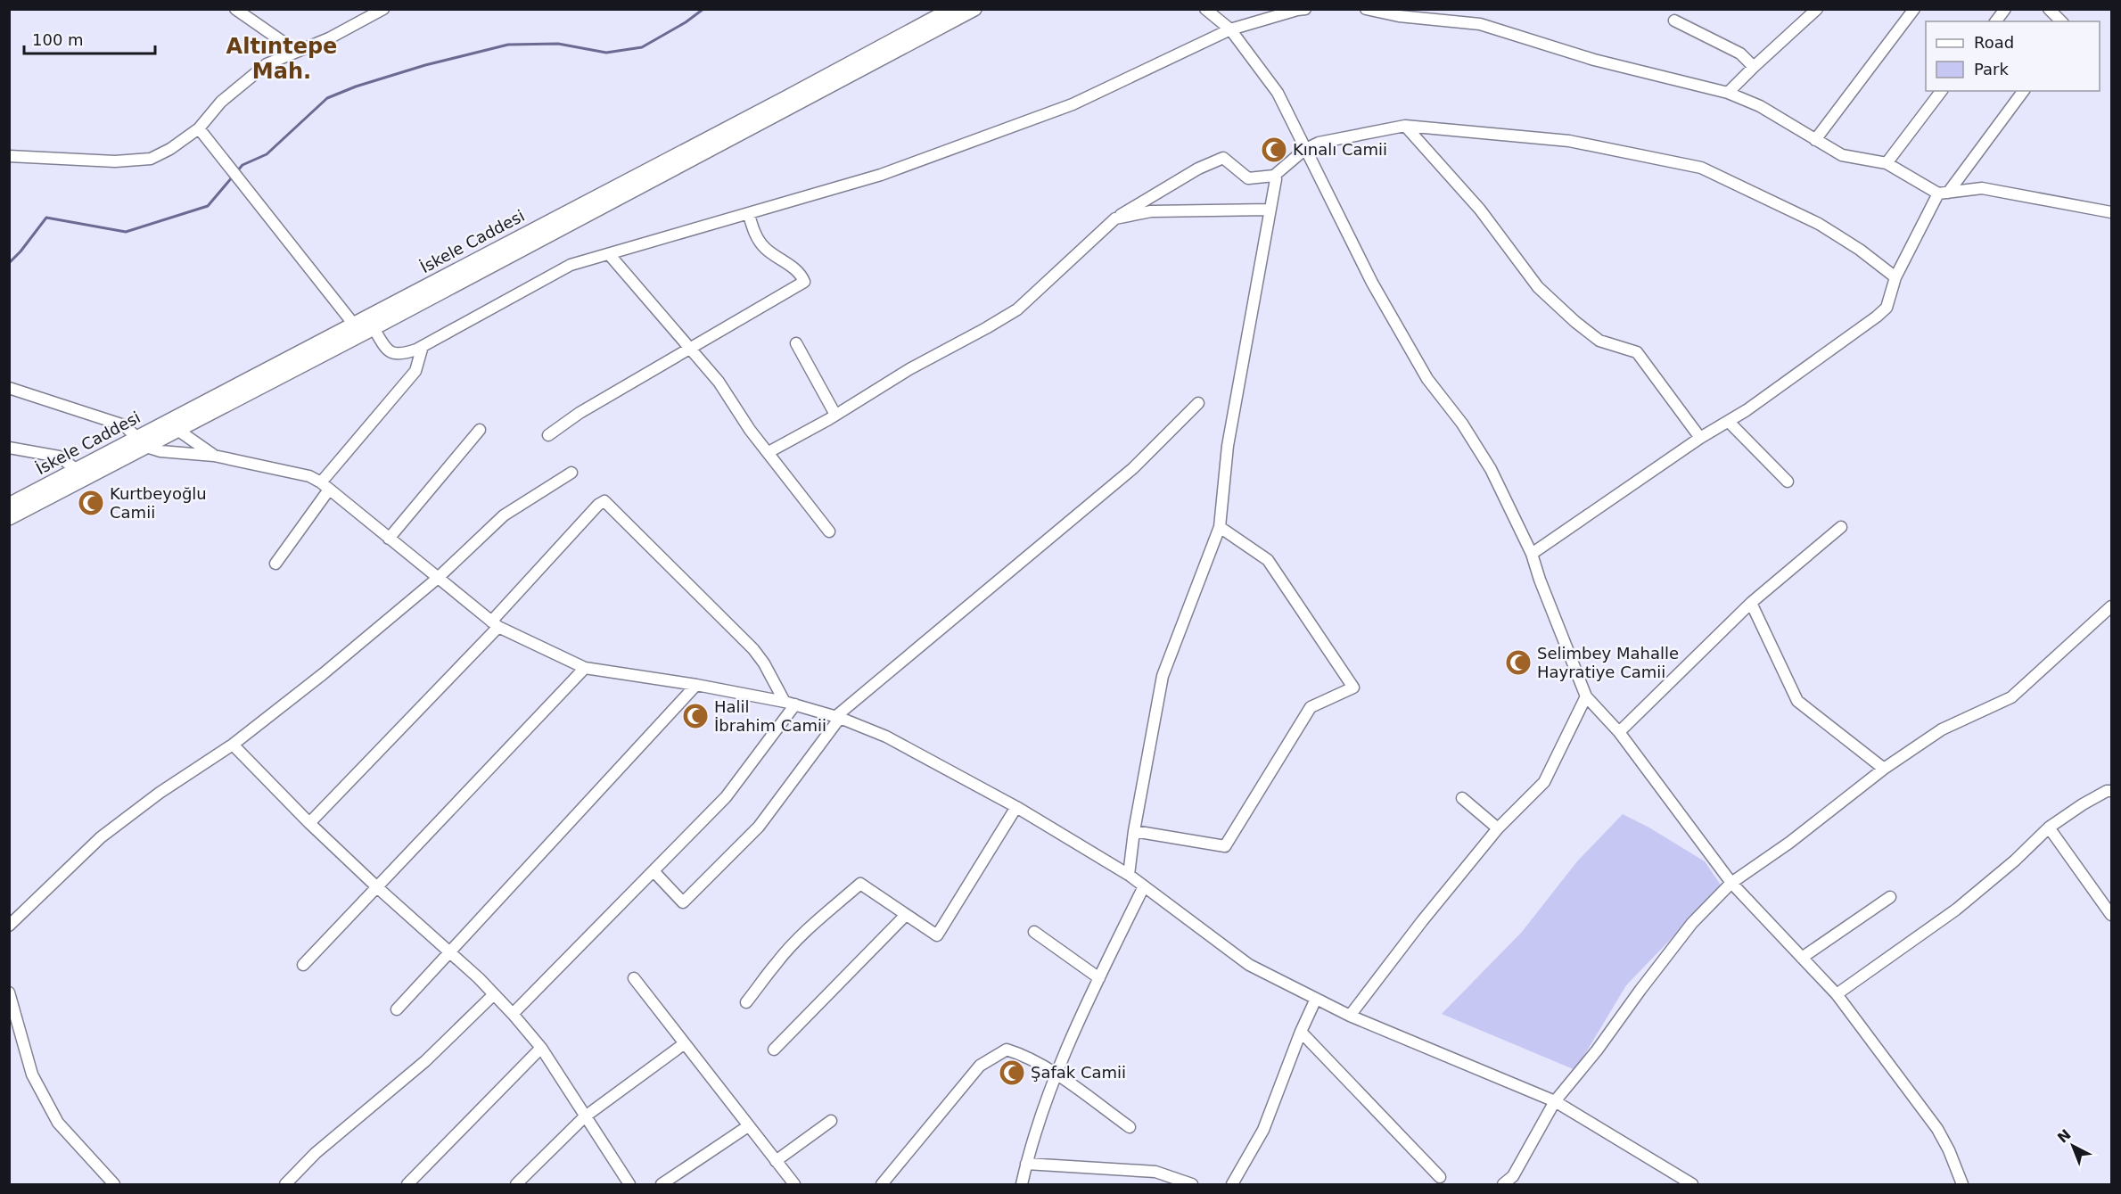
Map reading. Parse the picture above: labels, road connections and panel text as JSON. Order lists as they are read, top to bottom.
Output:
{
  "streets": {
    "main road": ["İskele Caddesi"]
  },
  "districts": ["Altıntepe Mah."],
  "places": {
    "mosque": [
      "Kınalı Camii",
      "Kurtbeyoğlu Camii",
      "Selimbey Mahalle Hayratiye Camii",
      "Halil İbrahim Camii",
      "Şafak Camii"
    ]
  },
  "legend": ["Road", "Park"],
  "scale_bar": "100 m",
  "north": "top left"
}
